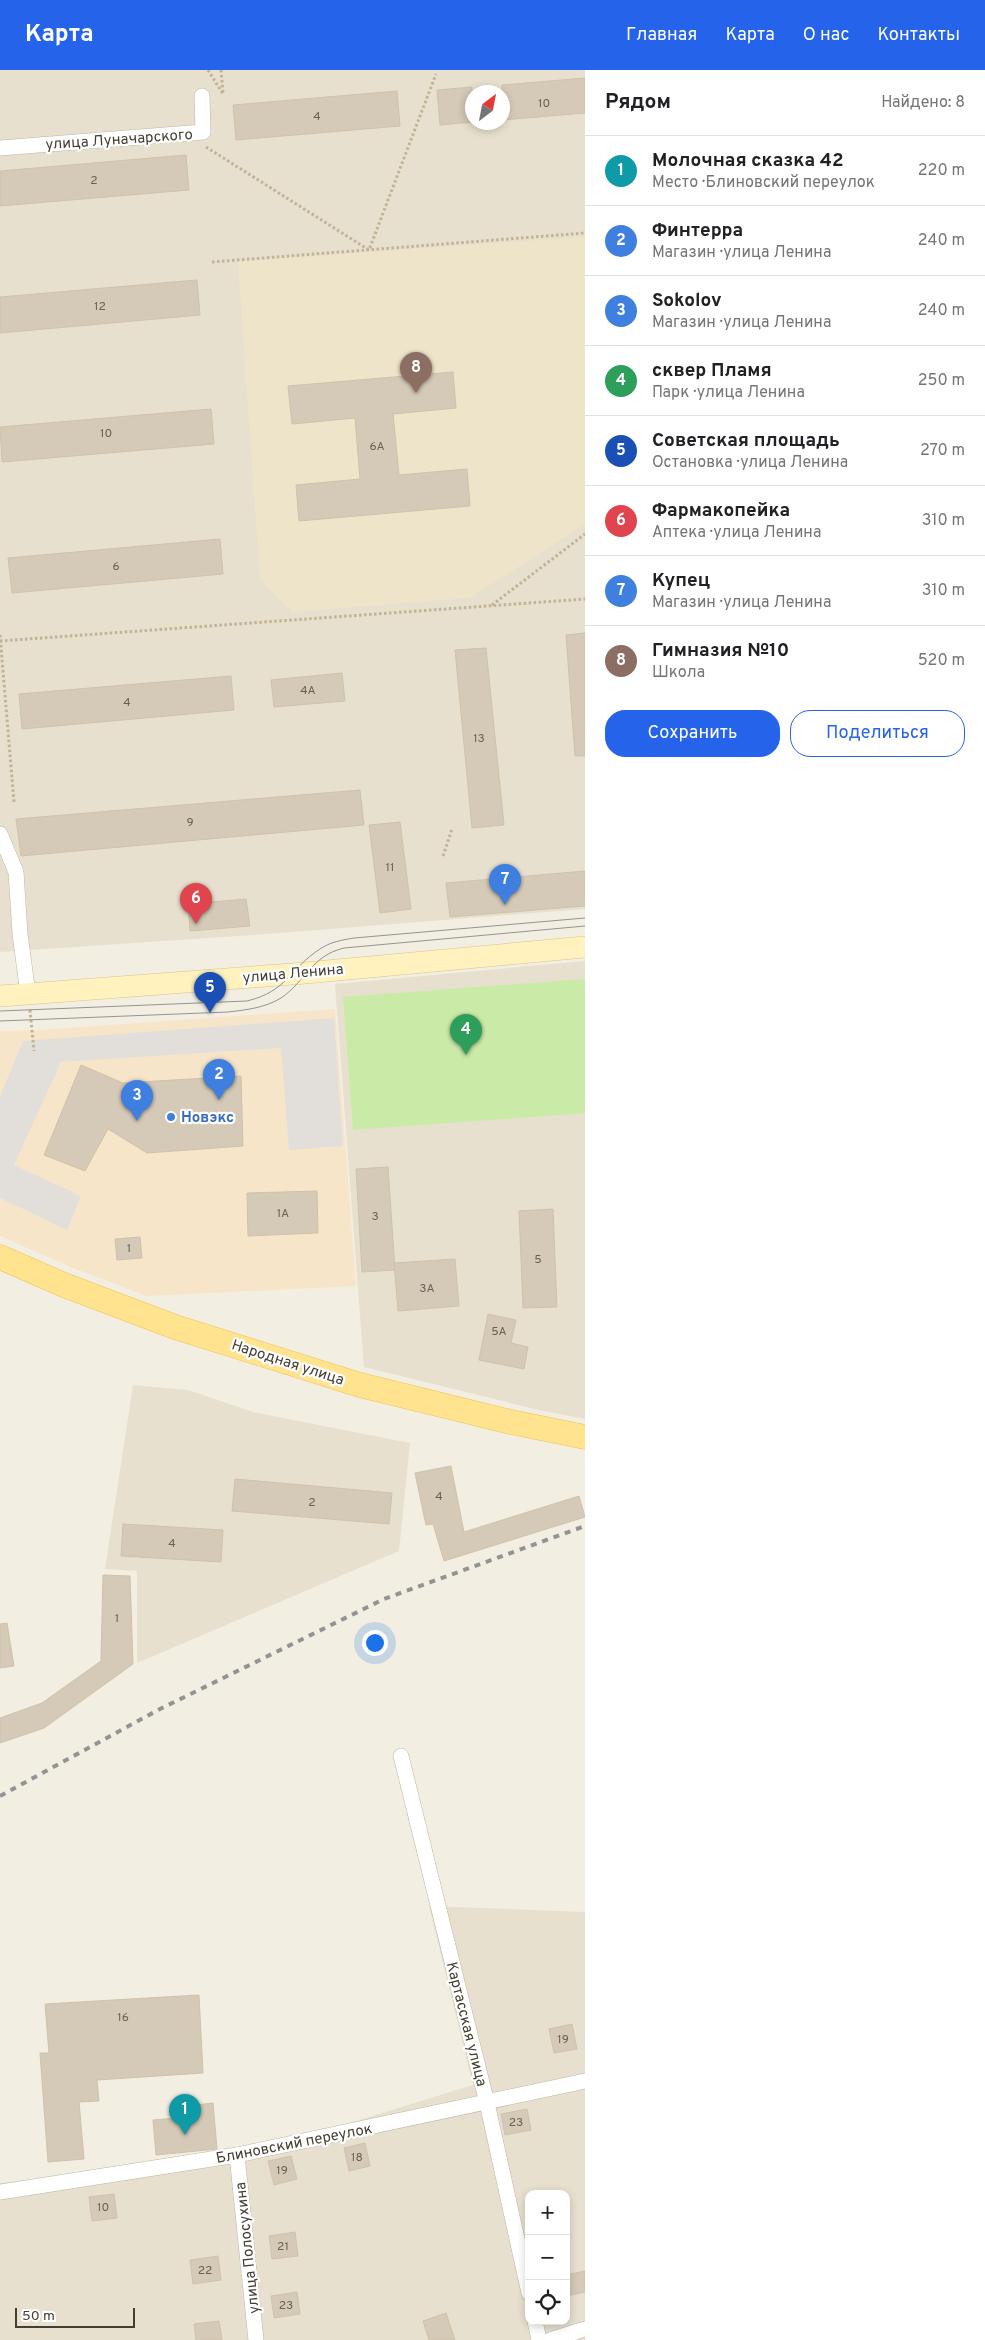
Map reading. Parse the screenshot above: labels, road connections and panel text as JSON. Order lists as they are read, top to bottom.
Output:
{
  "streets": {
    "main road": ["улица Ленина", "Народная улица"],
    "street": [
      "улица Луначарского",
      "Картасская улица",
      "Блиновский переулок",
      "улица Полосухина"
    ]
  },
  "crossings": [
    ["Картасская улица", "Блиновский переулок"],
    ["Блиновский переулок", "улица Полосухина"]
  ],
  "places": ["Новэкс"],
  "house_numbers": [
    "10",
    "4",
    "2",
    "12",
    "10",
    "6А",
    "6",
    "4А",
    "4",
    "13",
    "9",
    "11",
    "1А",
    "3",
    "1",
    "5",
    "3А",
    "5А",
    "4",
    "2",
    "4",
    "1",
    "16",
    "19",
    "23",
    "18",
    "19",
    "10",
    "21",
    "22",
    "23"
  ],
  "scale_bar": "50 m",
  "north": "top right",
  "page": {
    "header": "Карта",
    "nav": [
      "Главная",
      "Карта",
      "О нас",
      "Контакты"
    ],
    "heading": ["Рядом", "Найдено: 8"],
    "list": [
      {
        "mark": "1",
        "name": "Молочная сказка 42",
        "note": "Место · Блиновский переулок",
        "value": "220 m"
      },
      {
        "mark": "2",
        "name": "Финтерра",
        "note": "Магазин · улица Ленина",
        "value": "240 m"
      },
      {
        "mark": "3",
        "name": "Sokolov",
        "note": "Магазин · улица Ленина",
        "value": "240 m"
      },
      {
        "mark": "4",
        "name": "сквер Пламя",
        "note": "Парк · улица Ленина",
        "value": "250 m"
      },
      {
        "mark": "5",
        "name": "Советская площадь",
        "note": "Остановка · улица Ленина",
        "value": "270 m"
      },
      {
        "mark": "6",
        "name": "Фармакопейка",
        "note": "Аптека · улица Ленина",
        "value": "310 m"
      },
      {
        "mark": "7",
        "name": "Купец",
        "note": "Магазин · улица Ленина",
        "value": "310 m"
      },
      {
        "mark": "8",
        "name": "Гимназия №10",
        "note": "Школа",
        "value": "520 m"
      }
    ],
    "pins": [
      "8",
      "7",
      "6",
      "5",
      "4",
      "2",
      "3",
      "1"
    ],
    "buttons": ["Сохранить", "Поделиться"],
    "map_buttons": ["+", "−"],
    "scale": "50 m"
  }
}
